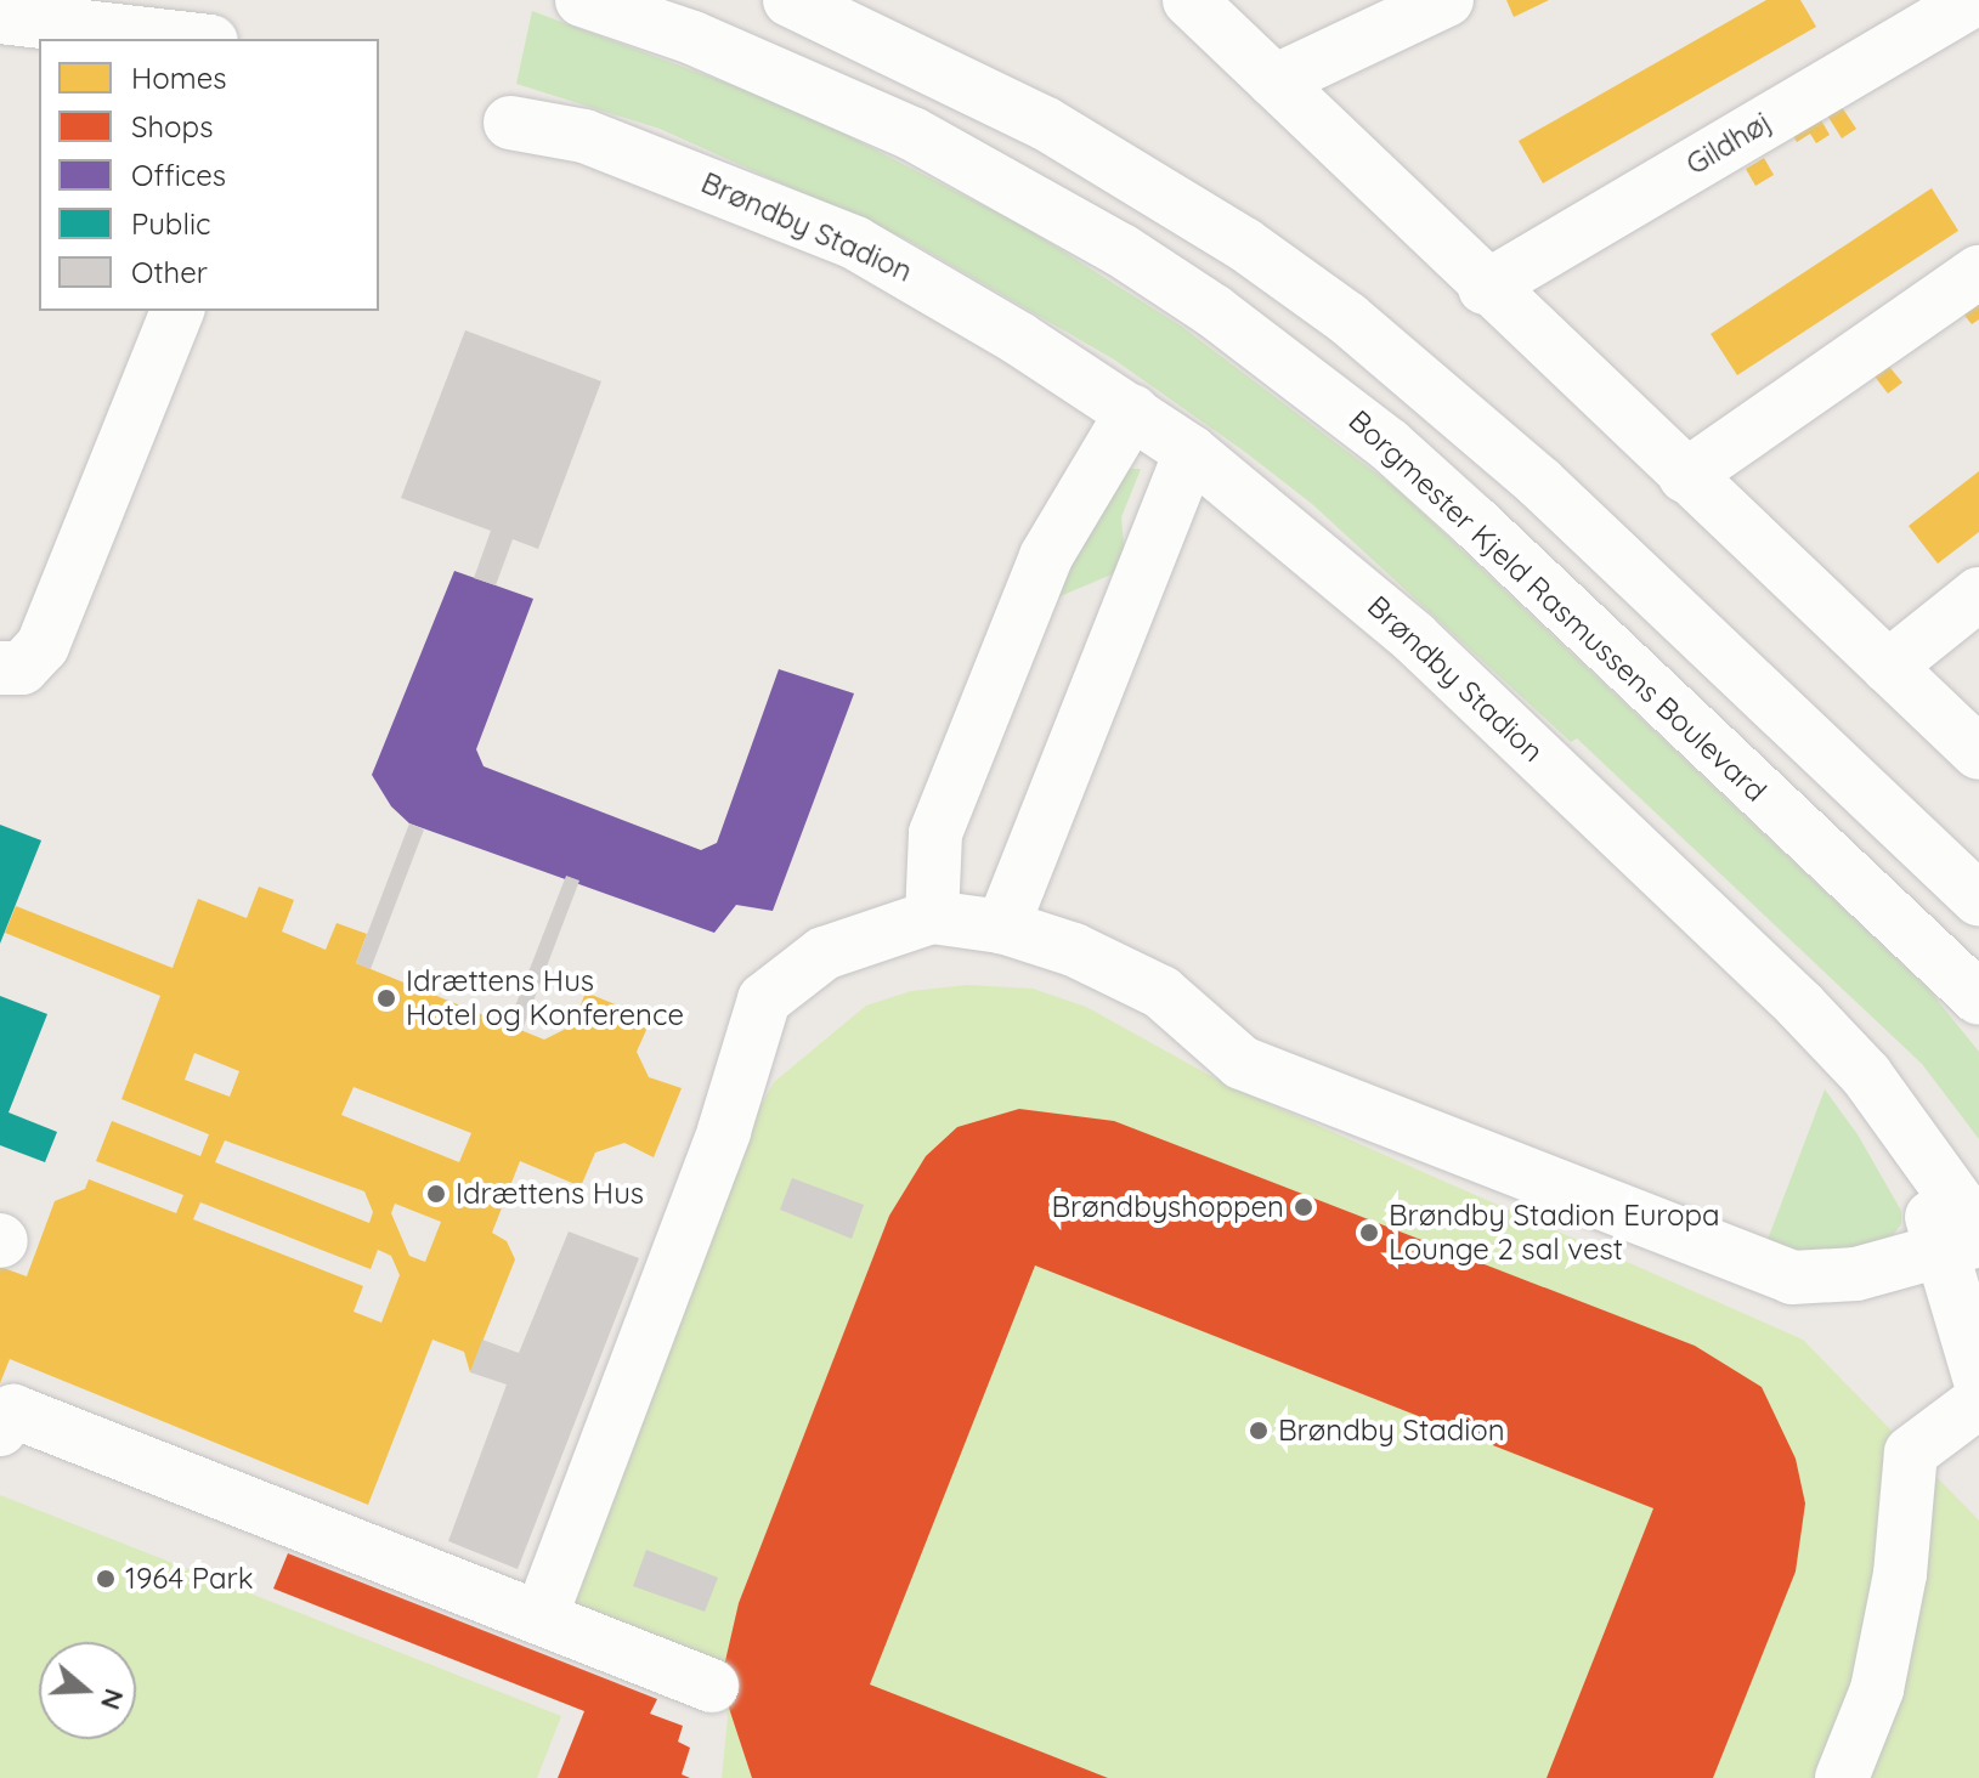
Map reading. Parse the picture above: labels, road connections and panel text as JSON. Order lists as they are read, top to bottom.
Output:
{
  "streets": {
    "street": ["Gildhøj", "Brøndby Stadion", "Borgmester Kjeld Rasmussens Boulevard"]
  },
  "places": [
    "Idrættens Hus Hotel og Konference",
    "Idrættens Hus",
    "Brøndbyshoppen",
    "Brøndby Stadion Europa Lounge 2 sal vest",
    "Brøndby Stadion",
    "1964 Park"
  ],
  "legend": [
    "Homes",
    "Shops",
    "Offices",
    "Public",
    "Other"
  ],
  "north": "right"
}
